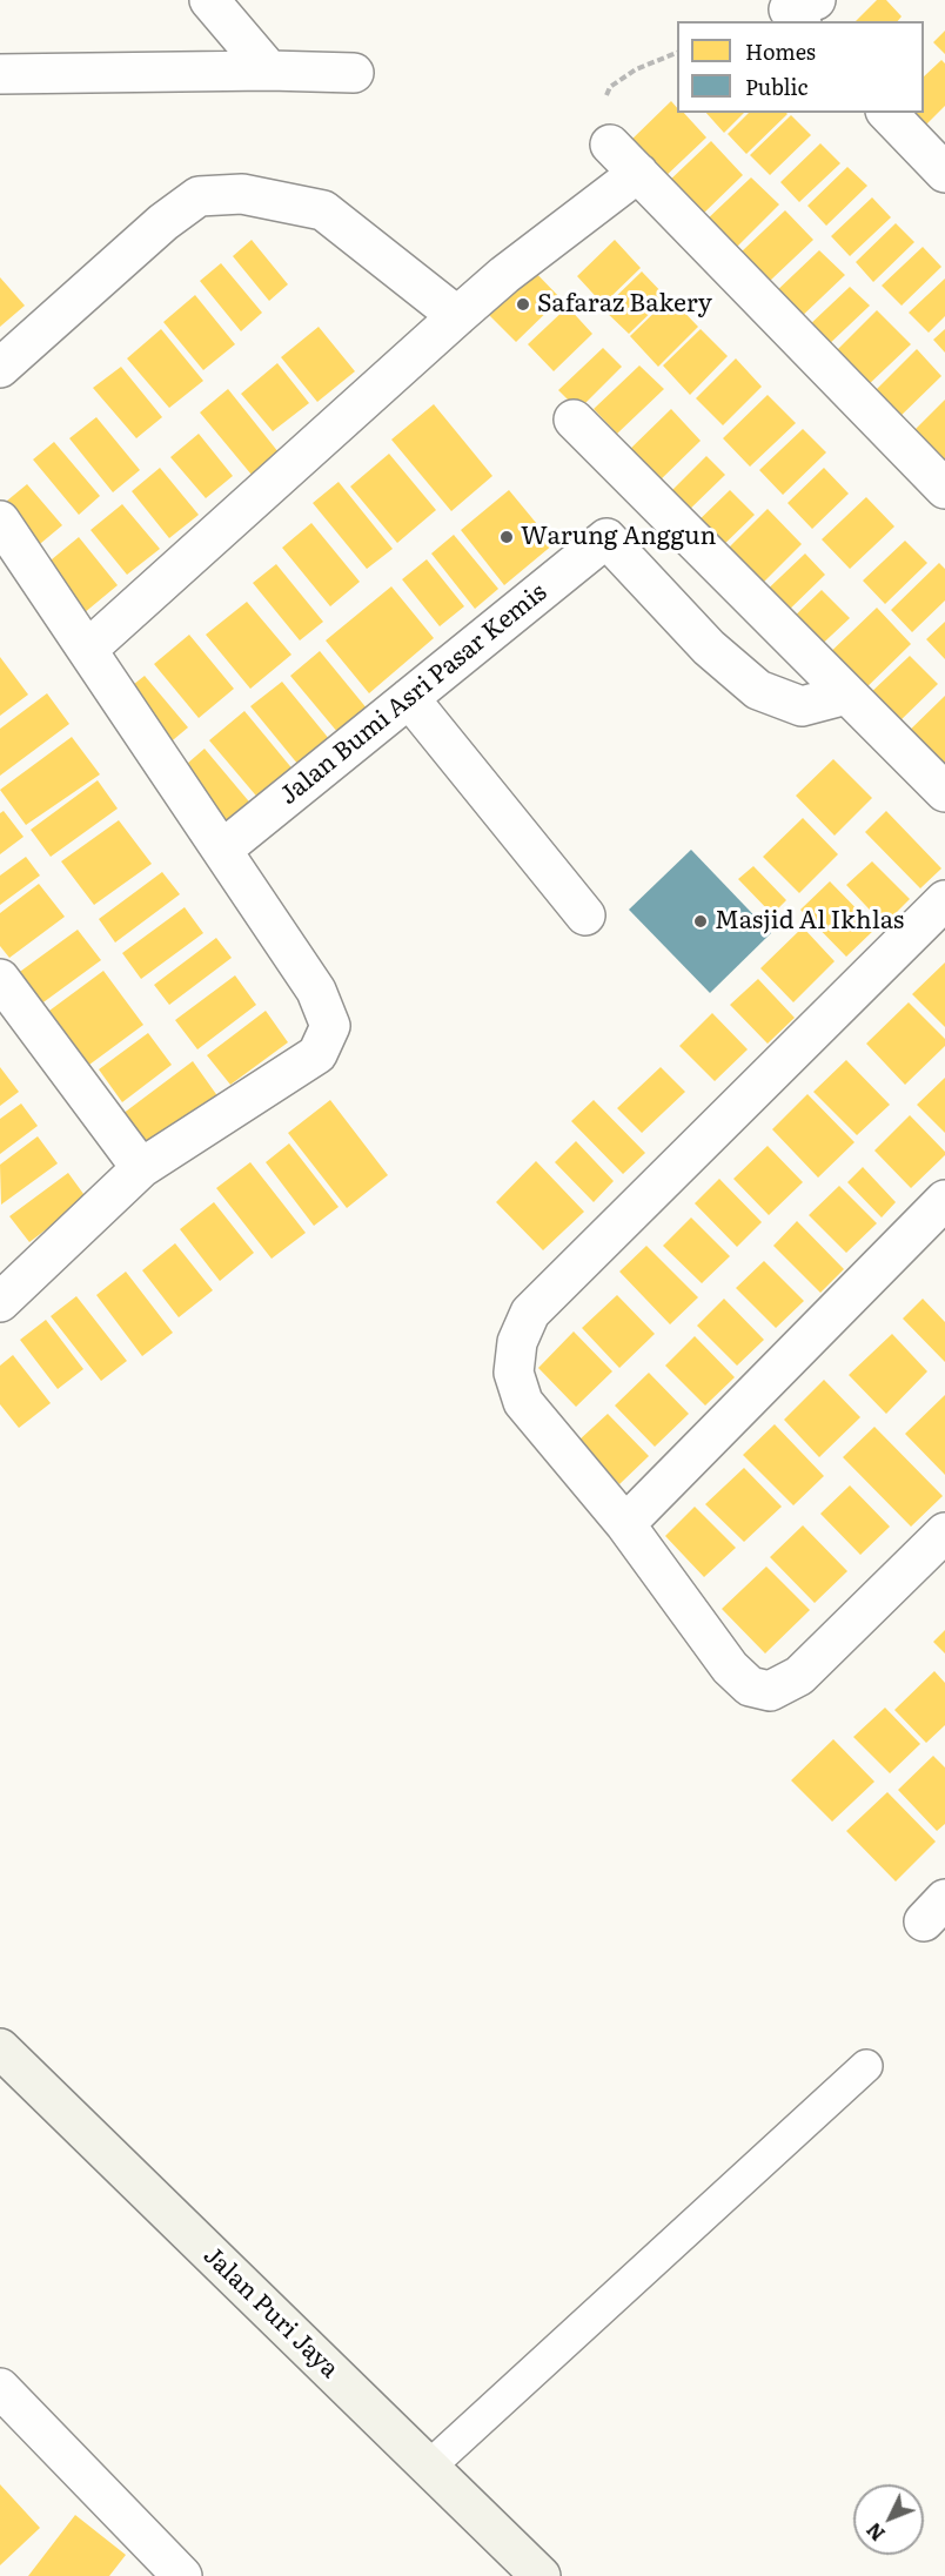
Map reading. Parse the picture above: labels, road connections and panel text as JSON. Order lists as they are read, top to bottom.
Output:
{
  "streets": {
    "street": ["Jalan Bumi Asri Pasar Kemis", "Jalan Puri Jaya"]
  },
  "places": ["Safaraz Bakery", "Warung Anggun", "Masjid Al Ikhlas"],
  "legend": ["Homes", "Public"],
  "north": "bottom left"
}
